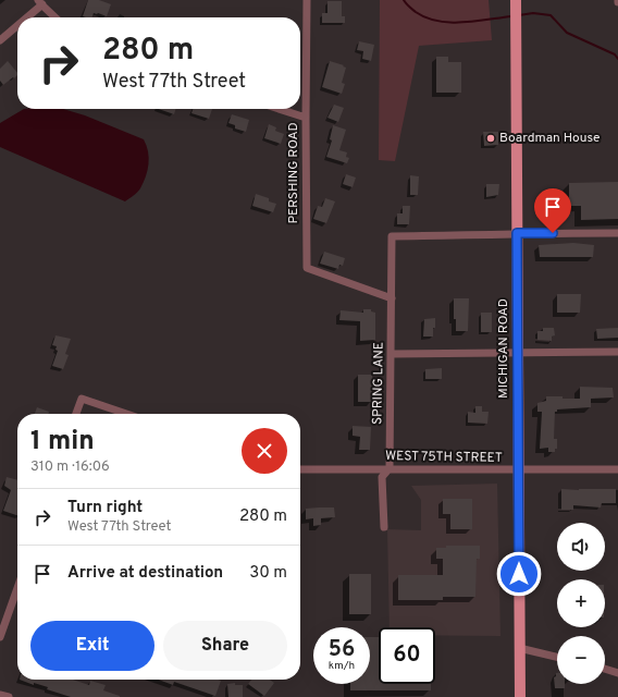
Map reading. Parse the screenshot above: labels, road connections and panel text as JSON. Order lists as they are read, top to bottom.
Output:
{
  "streets": {
    "main road": ["MICHIGAN ROAD"],
    "street": ["PERSHING ROAD", "SPRING LANE", "WEST 75TH STREET"]
  },
  "crossings": [
    ["PERSHING ROAD", "SPRING LANE"],
    ["MICHIGAN ROAD", "SPRING LANE"],
    ["MICHIGAN ROAD", "WEST 75TH STREET"],
    ["SPRING LANE", "WEST 75TH STREET"]
  ],
  "places": ["Boardman House"],
  "page": {
    "turn": ["280 m", "West 77th Street"],
    "heading": ["1 min", "310 m · 16:06"],
    "list": [
      {
        "name": "Turn right",
        "note": "West 77th Street",
        "value": "280 m"
      },
      {
        "name": "Arrive at destination",
        "value": "30 m"
      }
    ],
    "map_buttons": ["+", "−"],
    "buttons": ["Exit", "Share"],
    "speed": "56 km/h",
    "limit": "60"
  }
}
